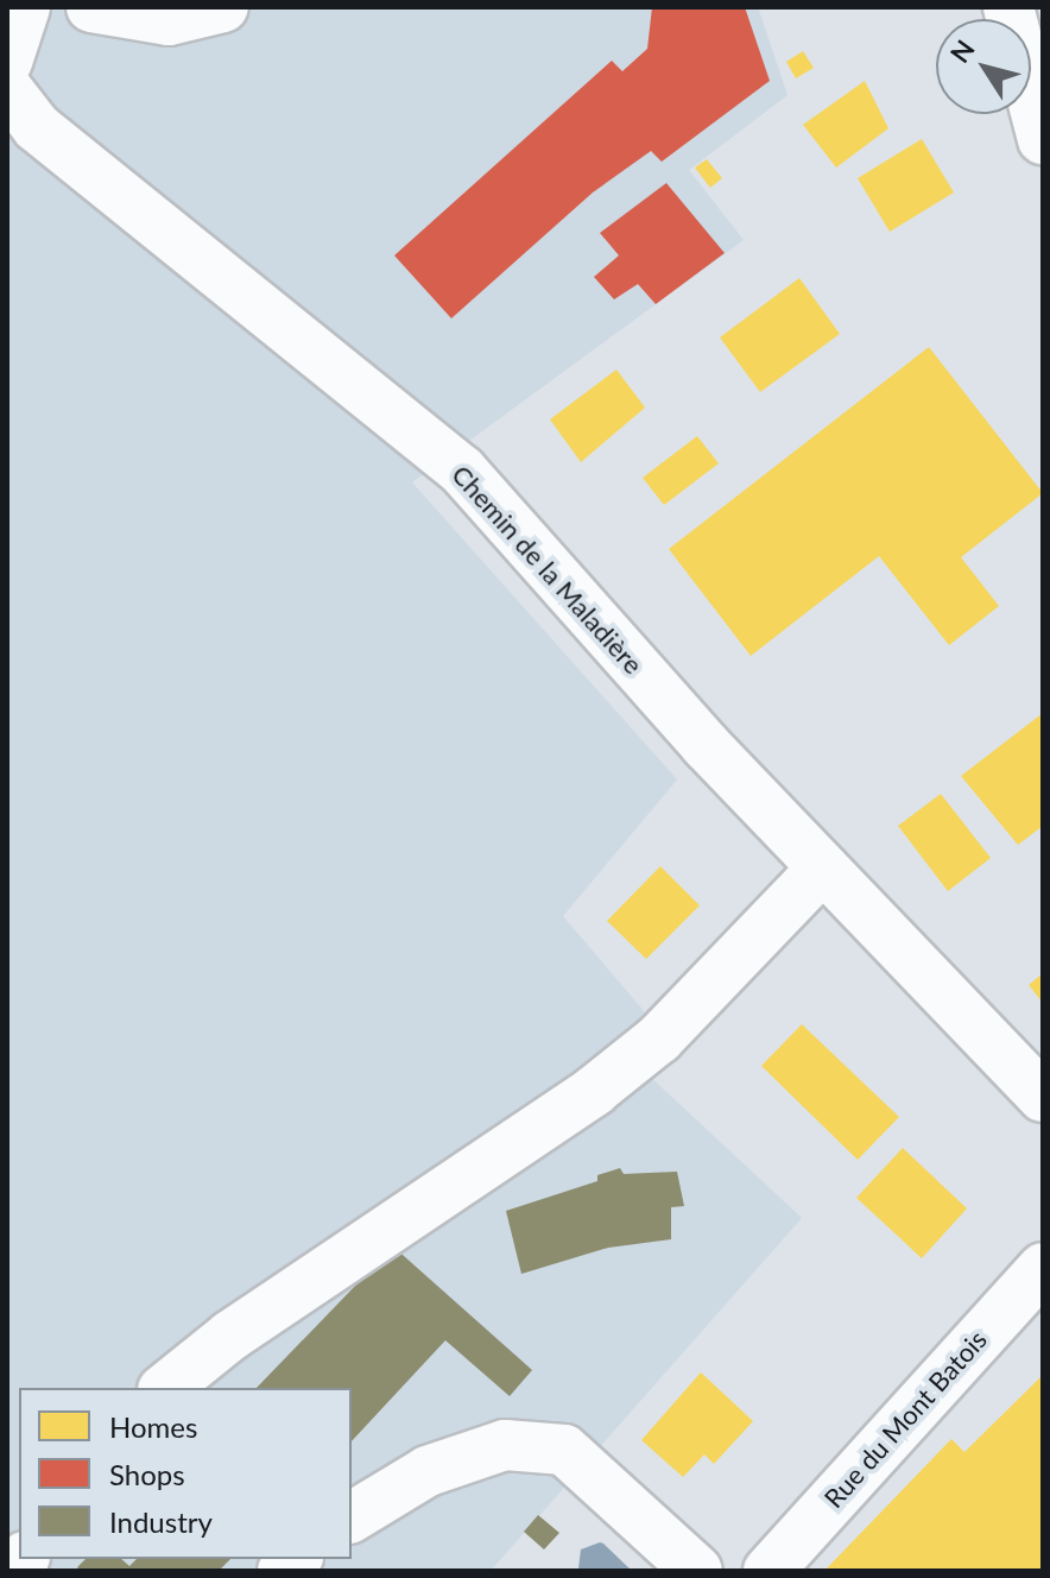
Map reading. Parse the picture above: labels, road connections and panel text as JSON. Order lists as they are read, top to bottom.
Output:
{
  "streets": {
    "street": ["Chemin de la Maladière", "Rue du Mont Batois"]
  },
  "legend": ["Homes", "Shops", "Industry"],
  "north": "top left"
}
